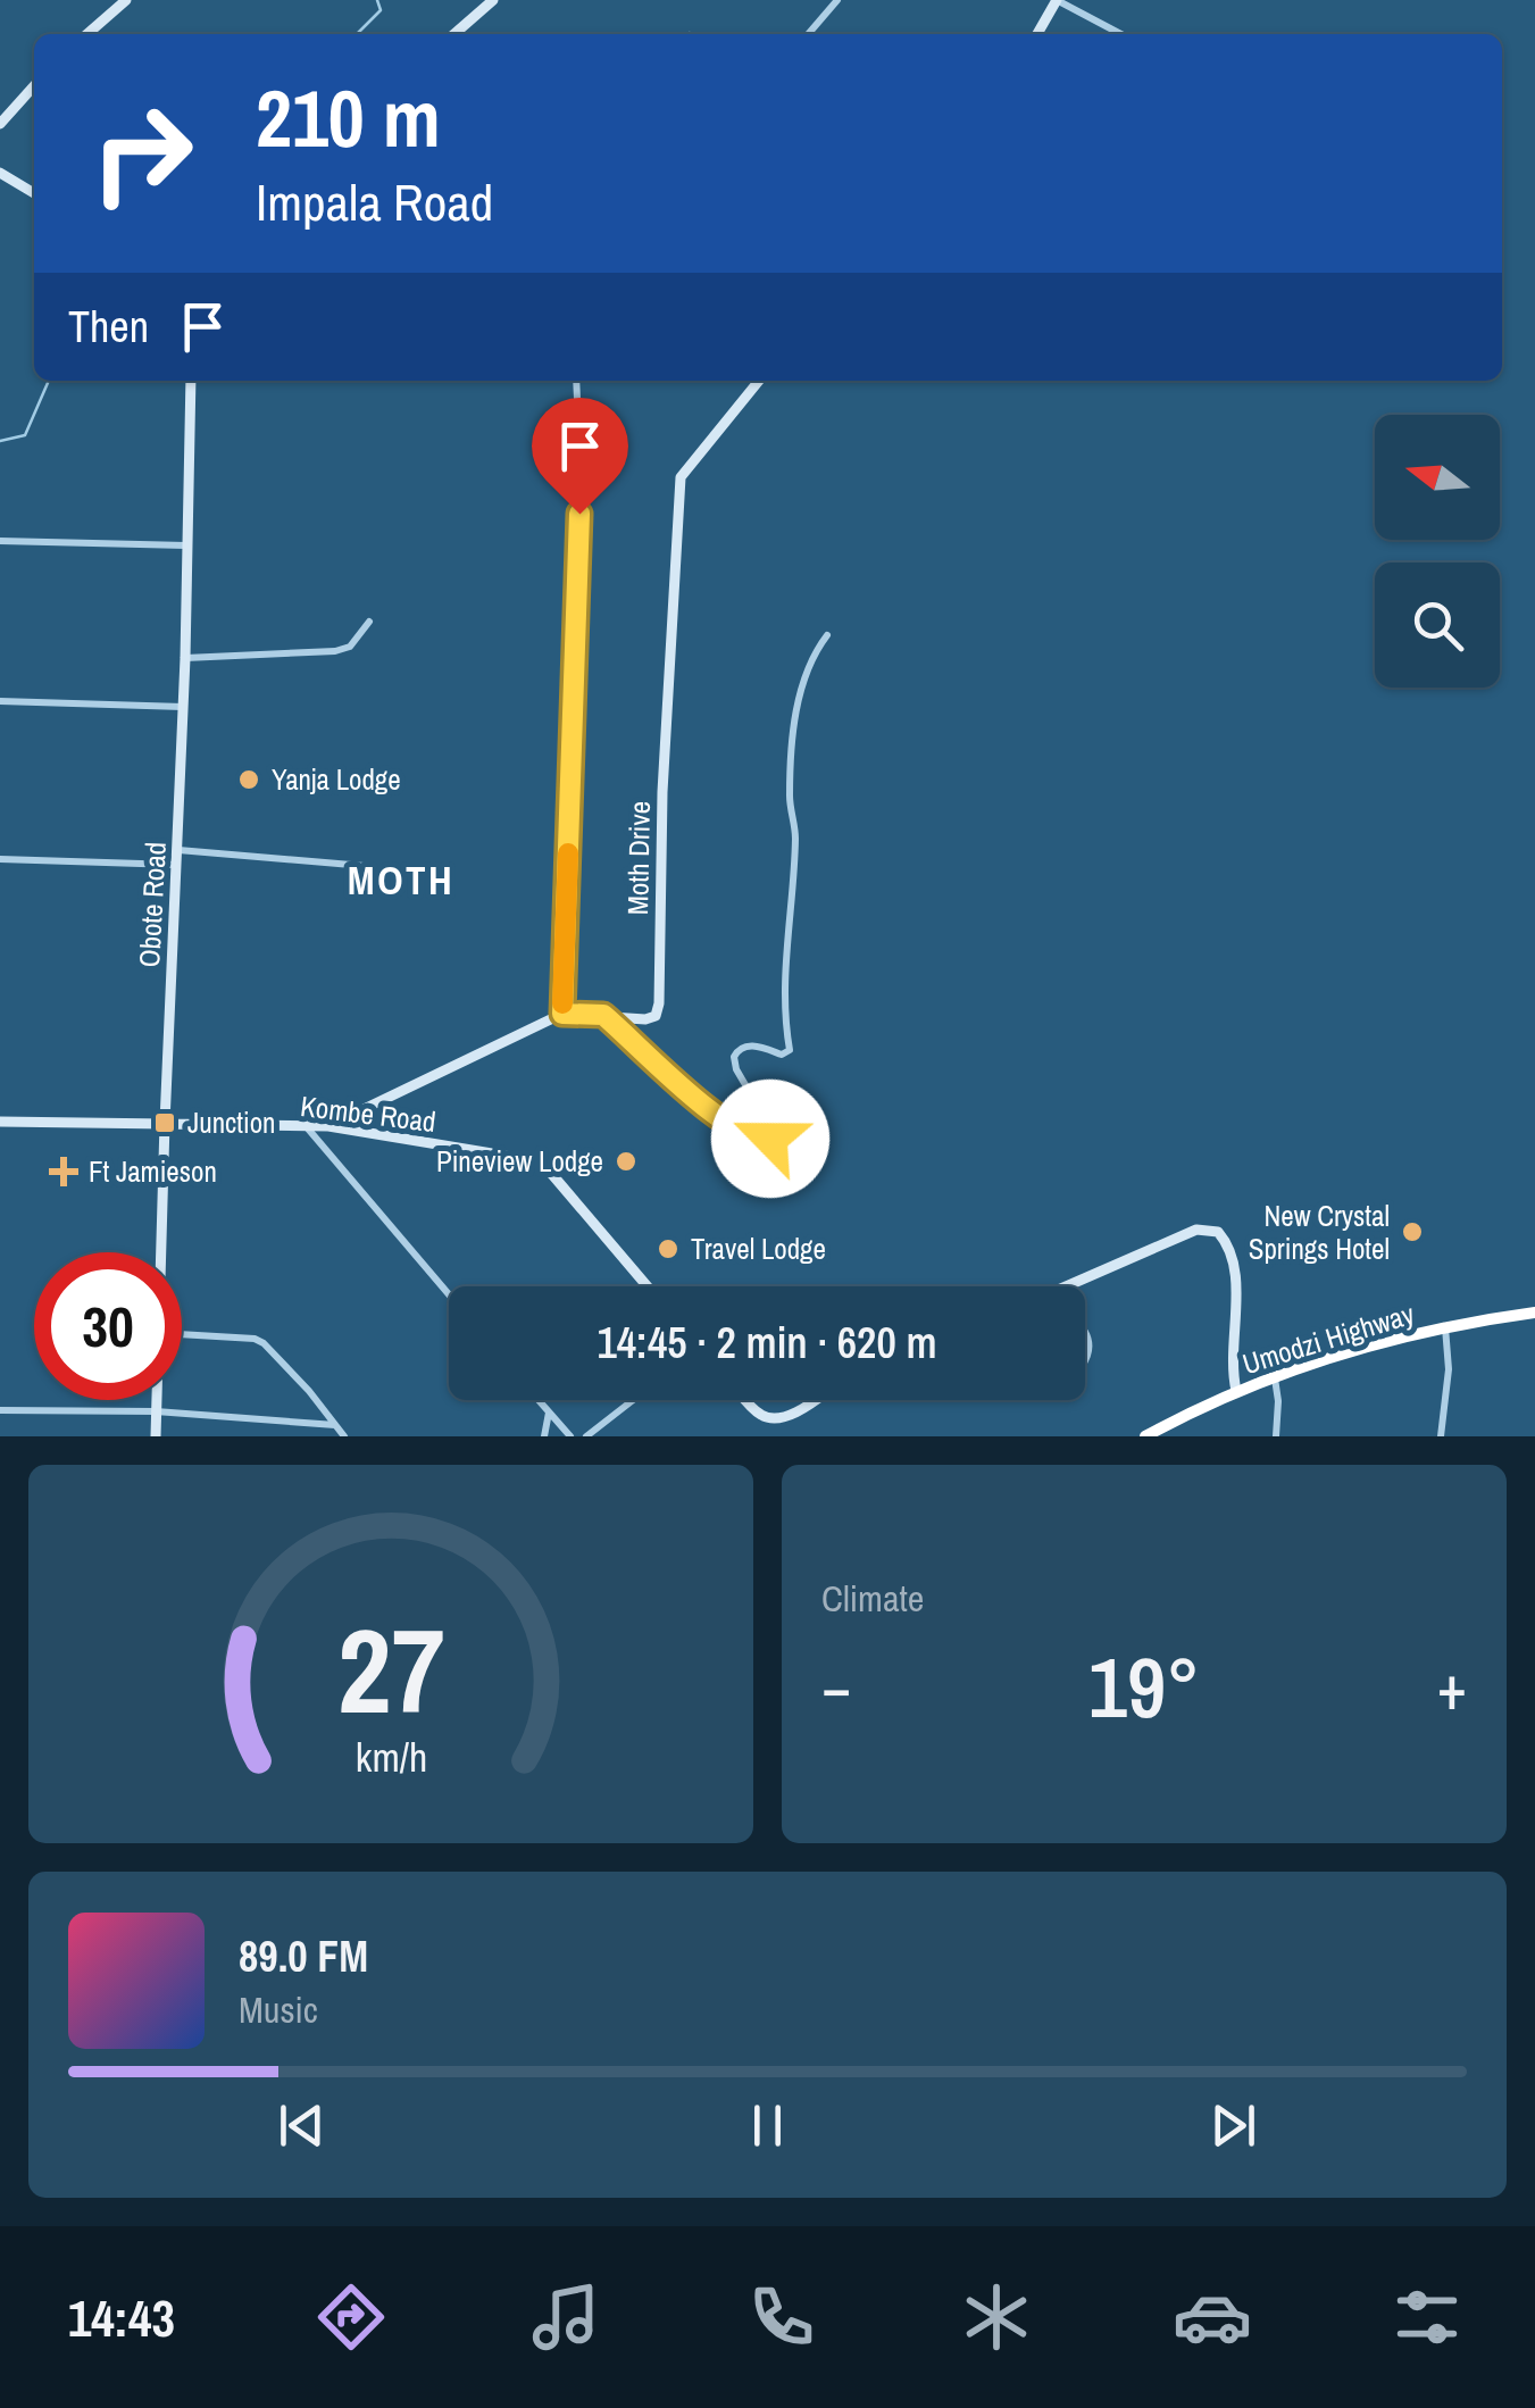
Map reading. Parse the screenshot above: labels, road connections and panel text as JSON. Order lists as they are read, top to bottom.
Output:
{
  "streets": {
    "highway": ["Umodzi Highway"],
    "street": ["Moth Drive", "Obote Road", "Kombe Road"]
  },
  "crossings": [
    ["Moth Drive", "Kombe Road"],
    ["Obote Road", "Kombe Road"]
  ],
  "districts": ["MOTH"],
  "places": {
    "other": [
      "Yanja Lodge",
      "Pineview Lodge",
      "New Crystal Springs Hotel",
      "Travel Lodge"
    ],
    "transit": ["Junction"],
    "health": ["Ft Jamieson"]
  },
  "north": "left",
  "page": {
    "turn": ["210 m", "Impala Road"],
    "then": "Then",
    "limit": "30",
    "trip": "14:45 · 2 min · 620 m",
    "tile": "Climate",
    "heat": ["−", "19°", "+"],
    "song": ["89.0 FM", "Music"],
    "tabs": "14:43",
    "gauge": ["27", "km/h"]
  }
}
